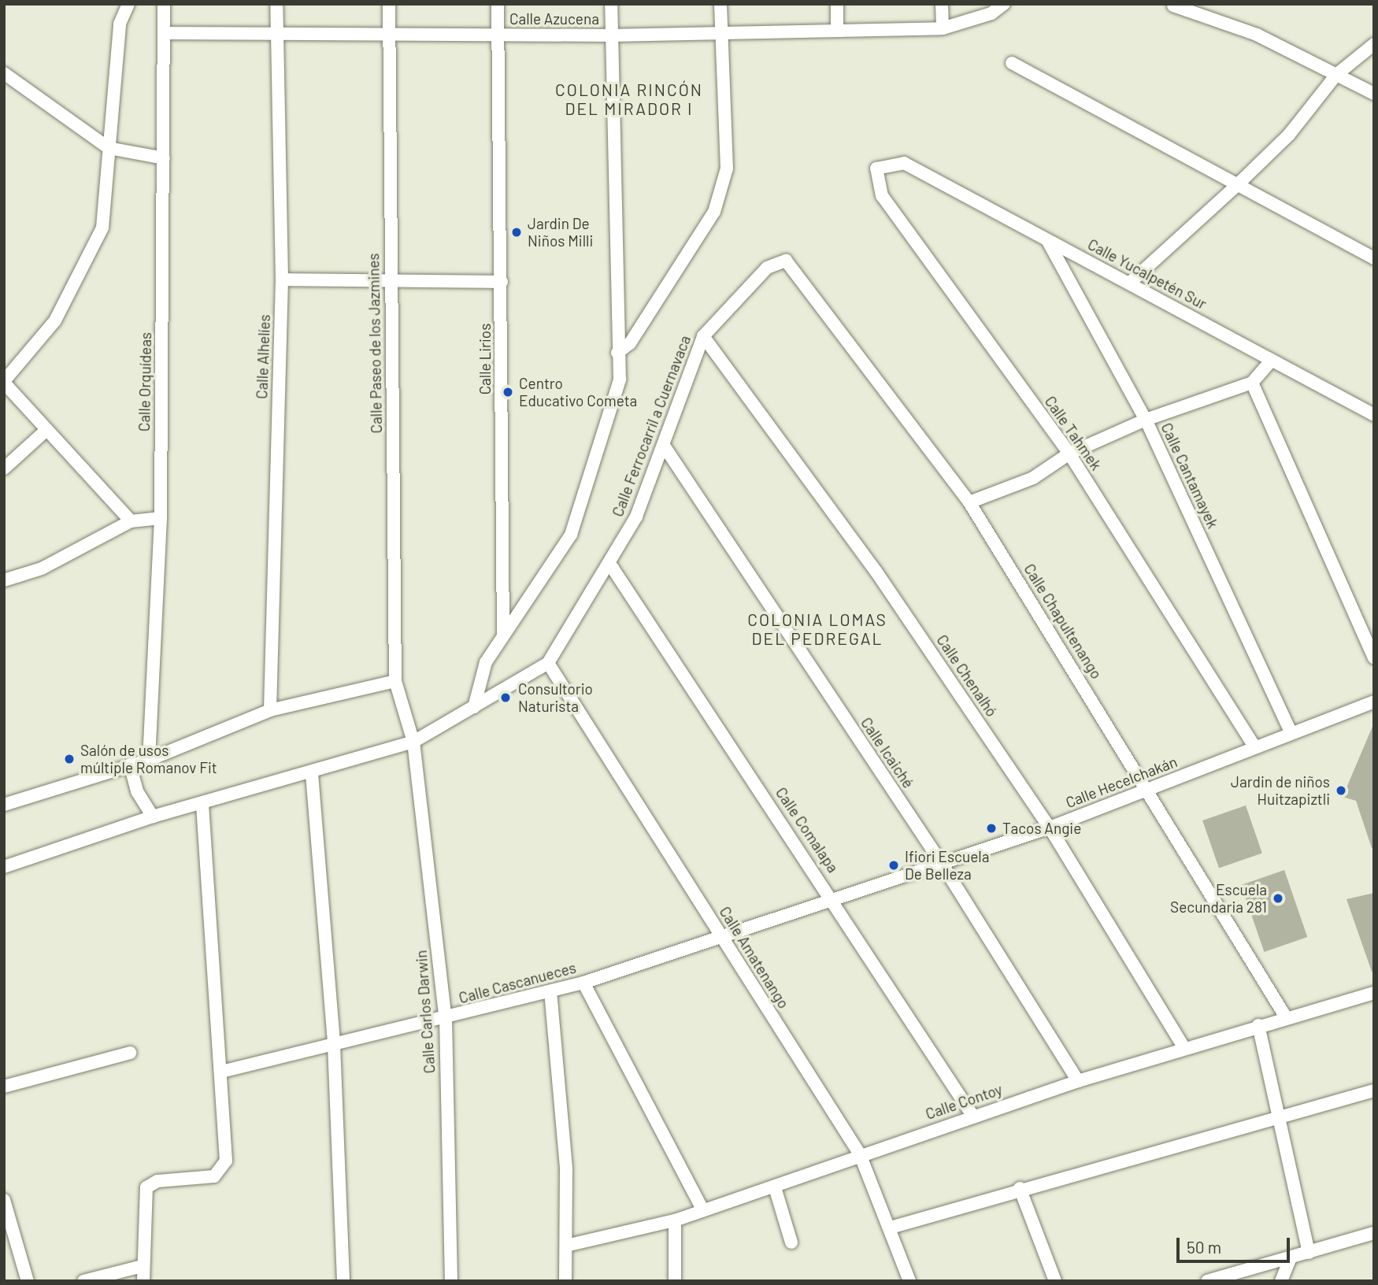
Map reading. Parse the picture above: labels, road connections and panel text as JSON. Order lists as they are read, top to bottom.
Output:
{
  "streets": {
    "street": [
      "Calle Azucena",
      "Calle Yucalpetén Sur",
      "Calle Paseo de los Jazmines",
      "Calle Alhelíes",
      "Calle Lirios",
      "Calle Orquídeas",
      "Calle Ferrocarril a Cuernavaca",
      "Calle Tahmek",
      "Calle Cantamayek",
      "Calle Chapultenango",
      "Calle Chenalhó",
      "Calle Icaiché",
      "Calle Hecelchakán",
      "Calle Comalapa",
      "Calle Amatenango",
      "Calle Cascanueces",
      "Calle Carlos Darwin",
      "Calle Contoy"
    ]
  },
  "crossings": [
    ["Calle Azucena", "Calle Paseo de los Jazmines"],
    ["Calle Azucena", "Calle Alhelíes"],
    ["Calle Azucena", "Calle Lirios"],
    ["Calle Azucena", "Calle Orquídeas"],
    ["Calle Yucalpetén Sur", "Calle Tahmek"],
    ["Calle Yucalpetén Sur", "Calle Cantamayek"],
    ["Calle Paseo de los Jazmines", "Calle Ferrocarril a Cuernavaca"],
    ["Calle Paseo de los Jazmines", "Calle Carlos Darwin"],
    ["Calle Ferrocarril a Cuernavaca", "Calle Chapultenango"],
    ["Calle Ferrocarril a Cuernavaca", "Calle Chenalhó"],
    ["Calle Ferrocarril a Cuernavaca", "Calle Icaiché"],
    ["Calle Ferrocarril a Cuernavaca", "Calle Comalapa"],
    ["Calle Ferrocarril a Cuernavaca", "Calle Amatenango"],
    ["Calle Ferrocarril a Cuernavaca", "Calle Carlos Darwin"],
    ["Calle Tahmek", "Calle Hecelchakán"],
    ["Calle Cantamayek", "Calle Hecelchakán"],
    ["Calle Chapultenango", "Calle Hecelchakán"],
    ["Calle Chapultenango", "Calle Contoy"],
    ["Calle Chenalhó", "Calle Hecelchakán"],
    ["Calle Chenalhó", "Calle Contoy"],
    ["Calle Icaiché", "Calle Hecelchakán"],
    ["Calle Icaiché", "Calle Contoy"],
    ["Calle Hecelchakán", "Calle Comalapa"],
    ["Calle Hecelchakán", "Calle Amatenango"],
    ["Calle Hecelchakán", "Calle Cascanueces"],
    ["Calle Comalapa", "Calle Contoy"],
    ["Calle Amatenango", "Calle Cascanueces"],
    ["Calle Amatenango", "Calle Contoy"],
    ["Calle Cascanueces", "Calle Carlos Darwin"]
  ],
  "districts": ["COLONIA RINCÓN DEL MIRADOR I", "COLONIA LOMAS DEL PEDREGAL"],
  "places": [
    "Jardin De Niños Milli",
    "Centro Educativo Cometa",
    "Consultorio Naturista",
    "Salón de usos múltiple Romanov Fit",
    "Jardin de niños Huitzapiztli",
    "Tacos Angie",
    "Ifiori Escuela De Belleza",
    "Escuela Secundaria 281"
  ],
  "scale_bar": "50 m"
}
